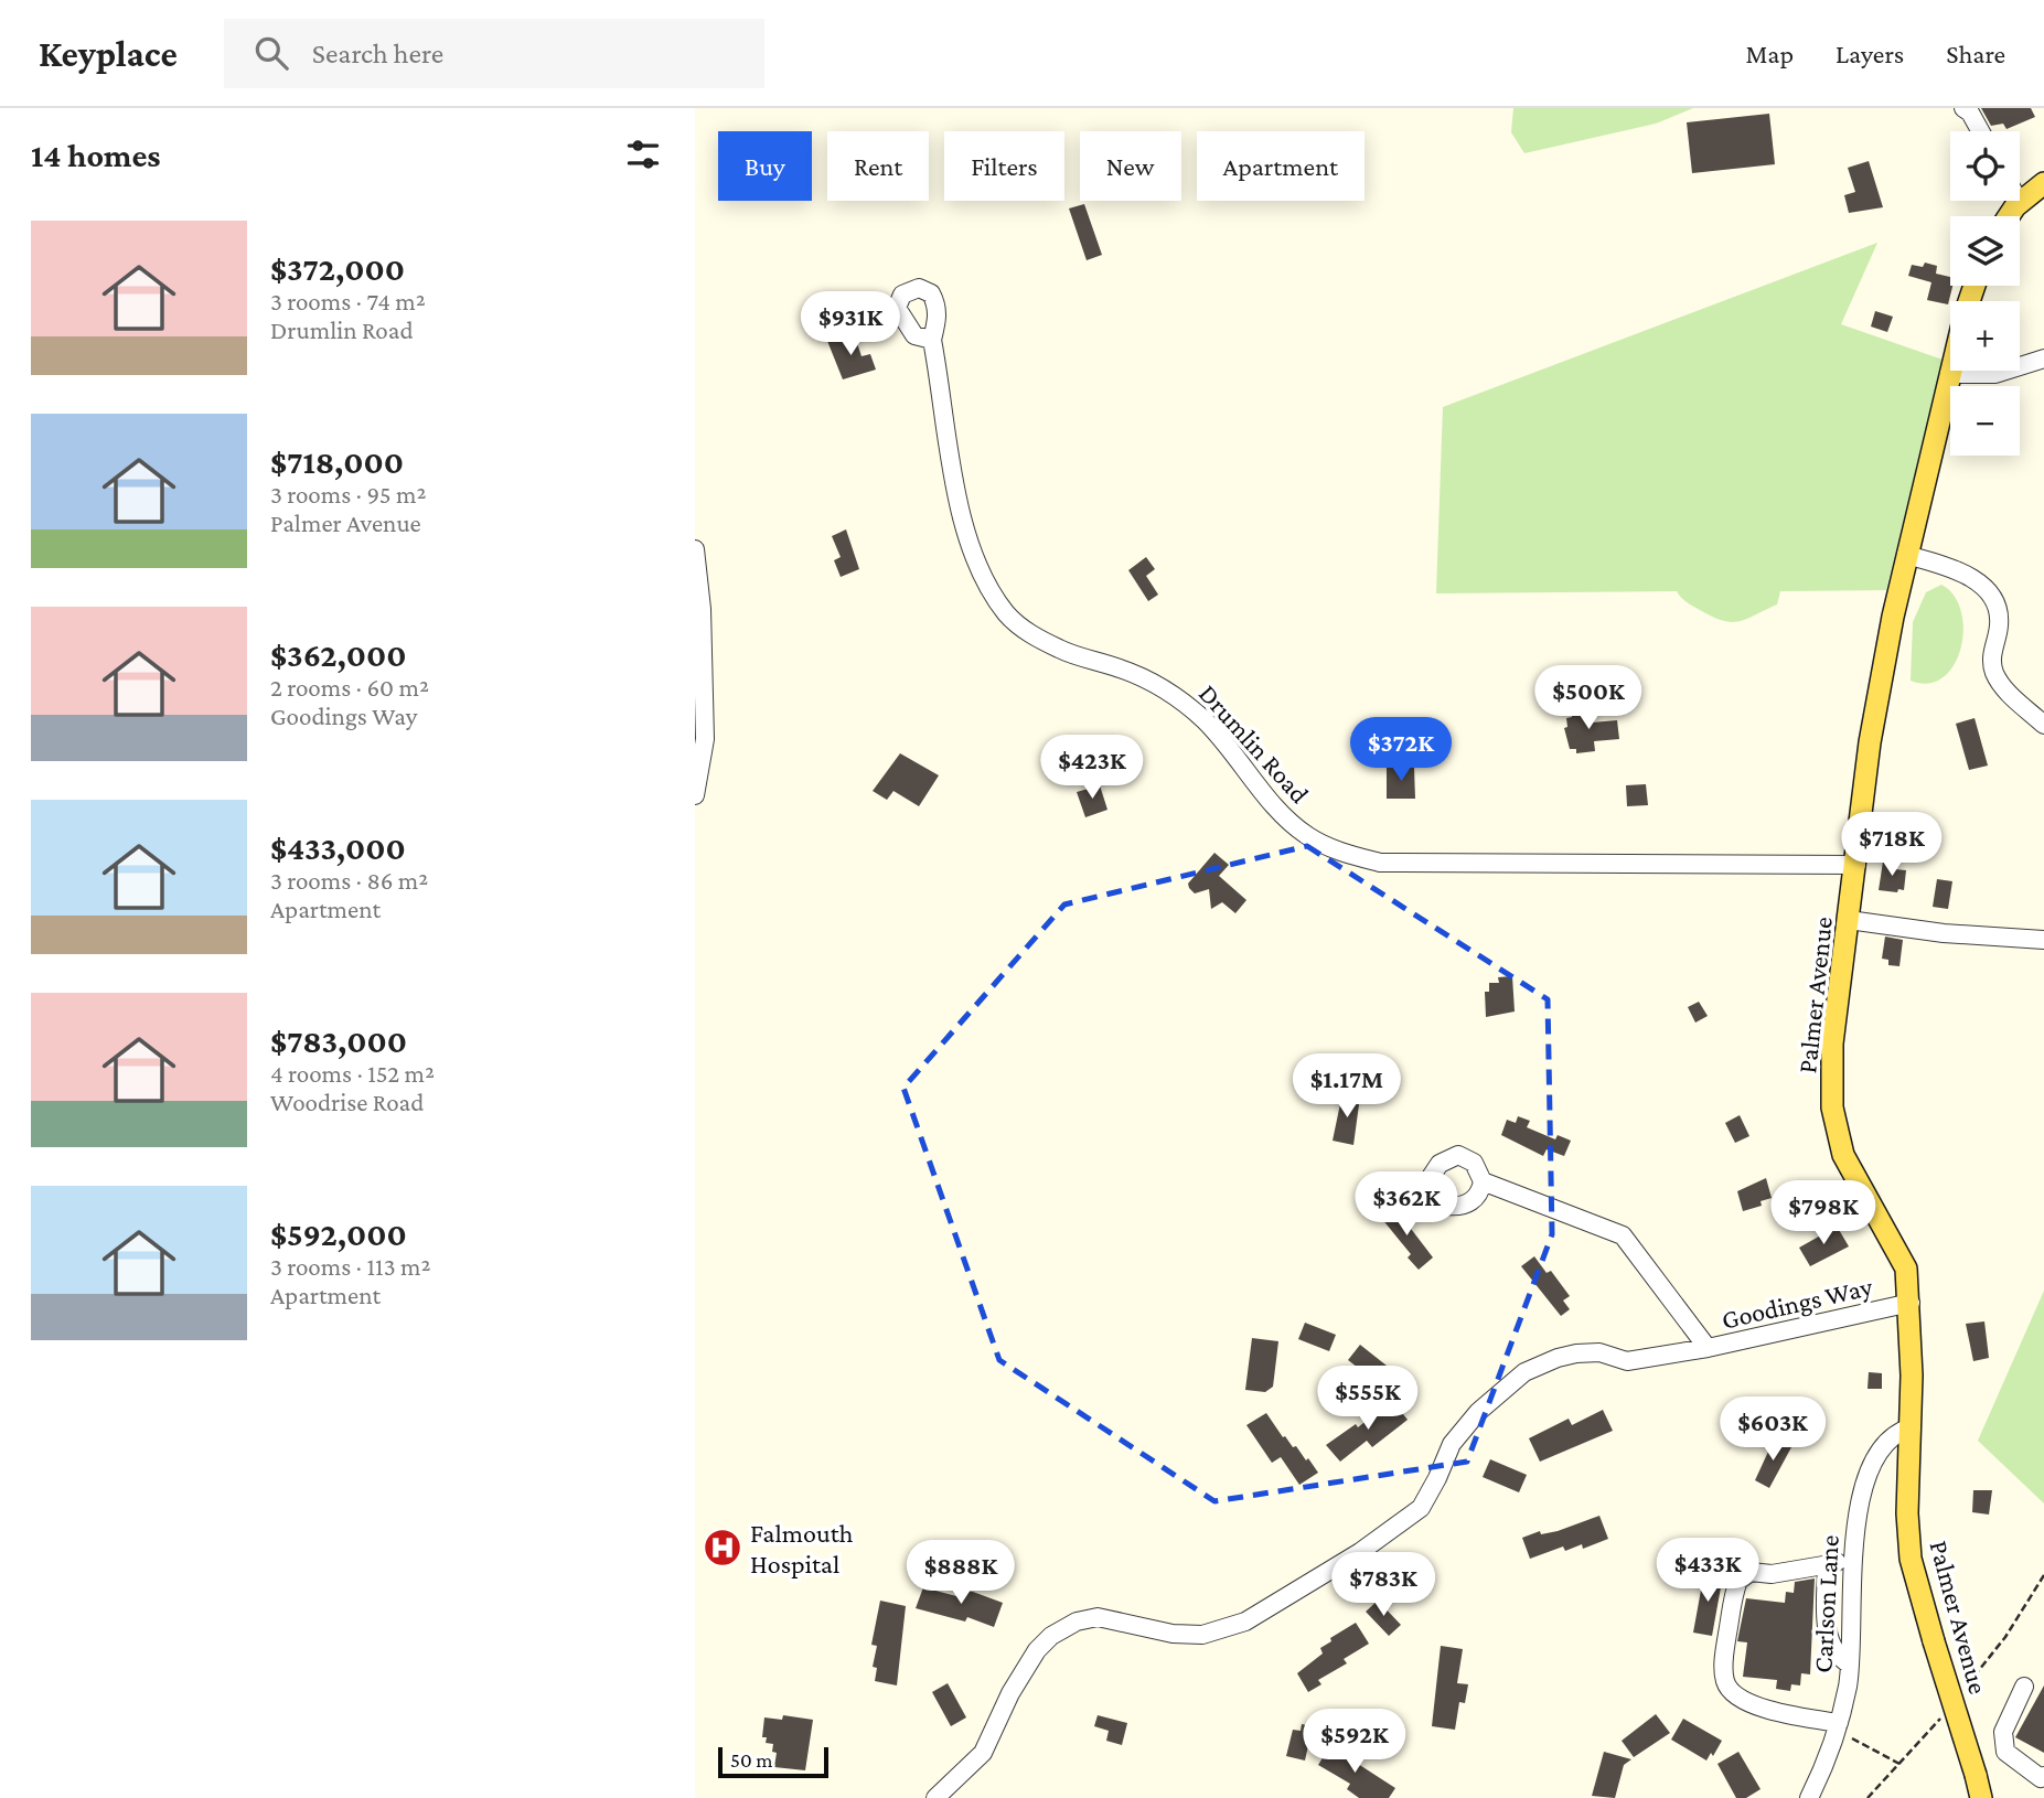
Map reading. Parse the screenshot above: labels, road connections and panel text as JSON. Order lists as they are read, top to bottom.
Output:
{
  "streets": {
    "main road": ["Palmer Avenue"],
    "street": ["Drumlin Road", "Goodings Way", "Carlson Lane"]
  },
  "crossings": [
    ["Drumlin Road", "Palmer Avenue"],
    ["Palmer Avenue", "Goodings Way"],
    ["Palmer Avenue", "Carlson Lane"]
  ],
  "places": {
    "hospital": ["Falmouth Hospital"]
  },
  "scale_bar": "50 m",
  "page": {
    "header": "Keyplace",
    "search": "Search here",
    "nav": ["Map", "Layers", "Share"],
    "heading": "14 homes",
    "map_buttons": ["+", "−"],
    "chip": [
      "Buy",
      "Rent",
      "Filters",
      "New",
      "Apartment"
    ],
    "list": [
      {
        "name": "$372,000",
        "note": "3 rooms · 74 m² · Drumlin Road"
      },
      {
        "name": "$718,000",
        "note": "3 rooms · 95 m² · Palmer Avenue"
      },
      {
        "name": "$362,000",
        "note": "2 rooms · 60 m² · Goodings Way"
      },
      {
        "name": "$433,000",
        "note": "3 rooms · 86 m² · Apartment"
      },
      {
        "name": "$783,000",
        "note": "4 rooms · 152 m² · Woodrise Road"
      },
      {
        "name": "$592,000",
        "note": "3 rooms · 113 m² · Apartment"
      }
    ],
    "price": [
      "$931K",
      "$500K",
      "$372K",
      "$423K",
      "$718K",
      "$1.17M",
      "$362K",
      "$798K",
      "$555K",
      "$603K",
      "$433K",
      "$888K",
      "$783K",
      "$592K"
    ],
    "scale": "50 m"
  }
}
